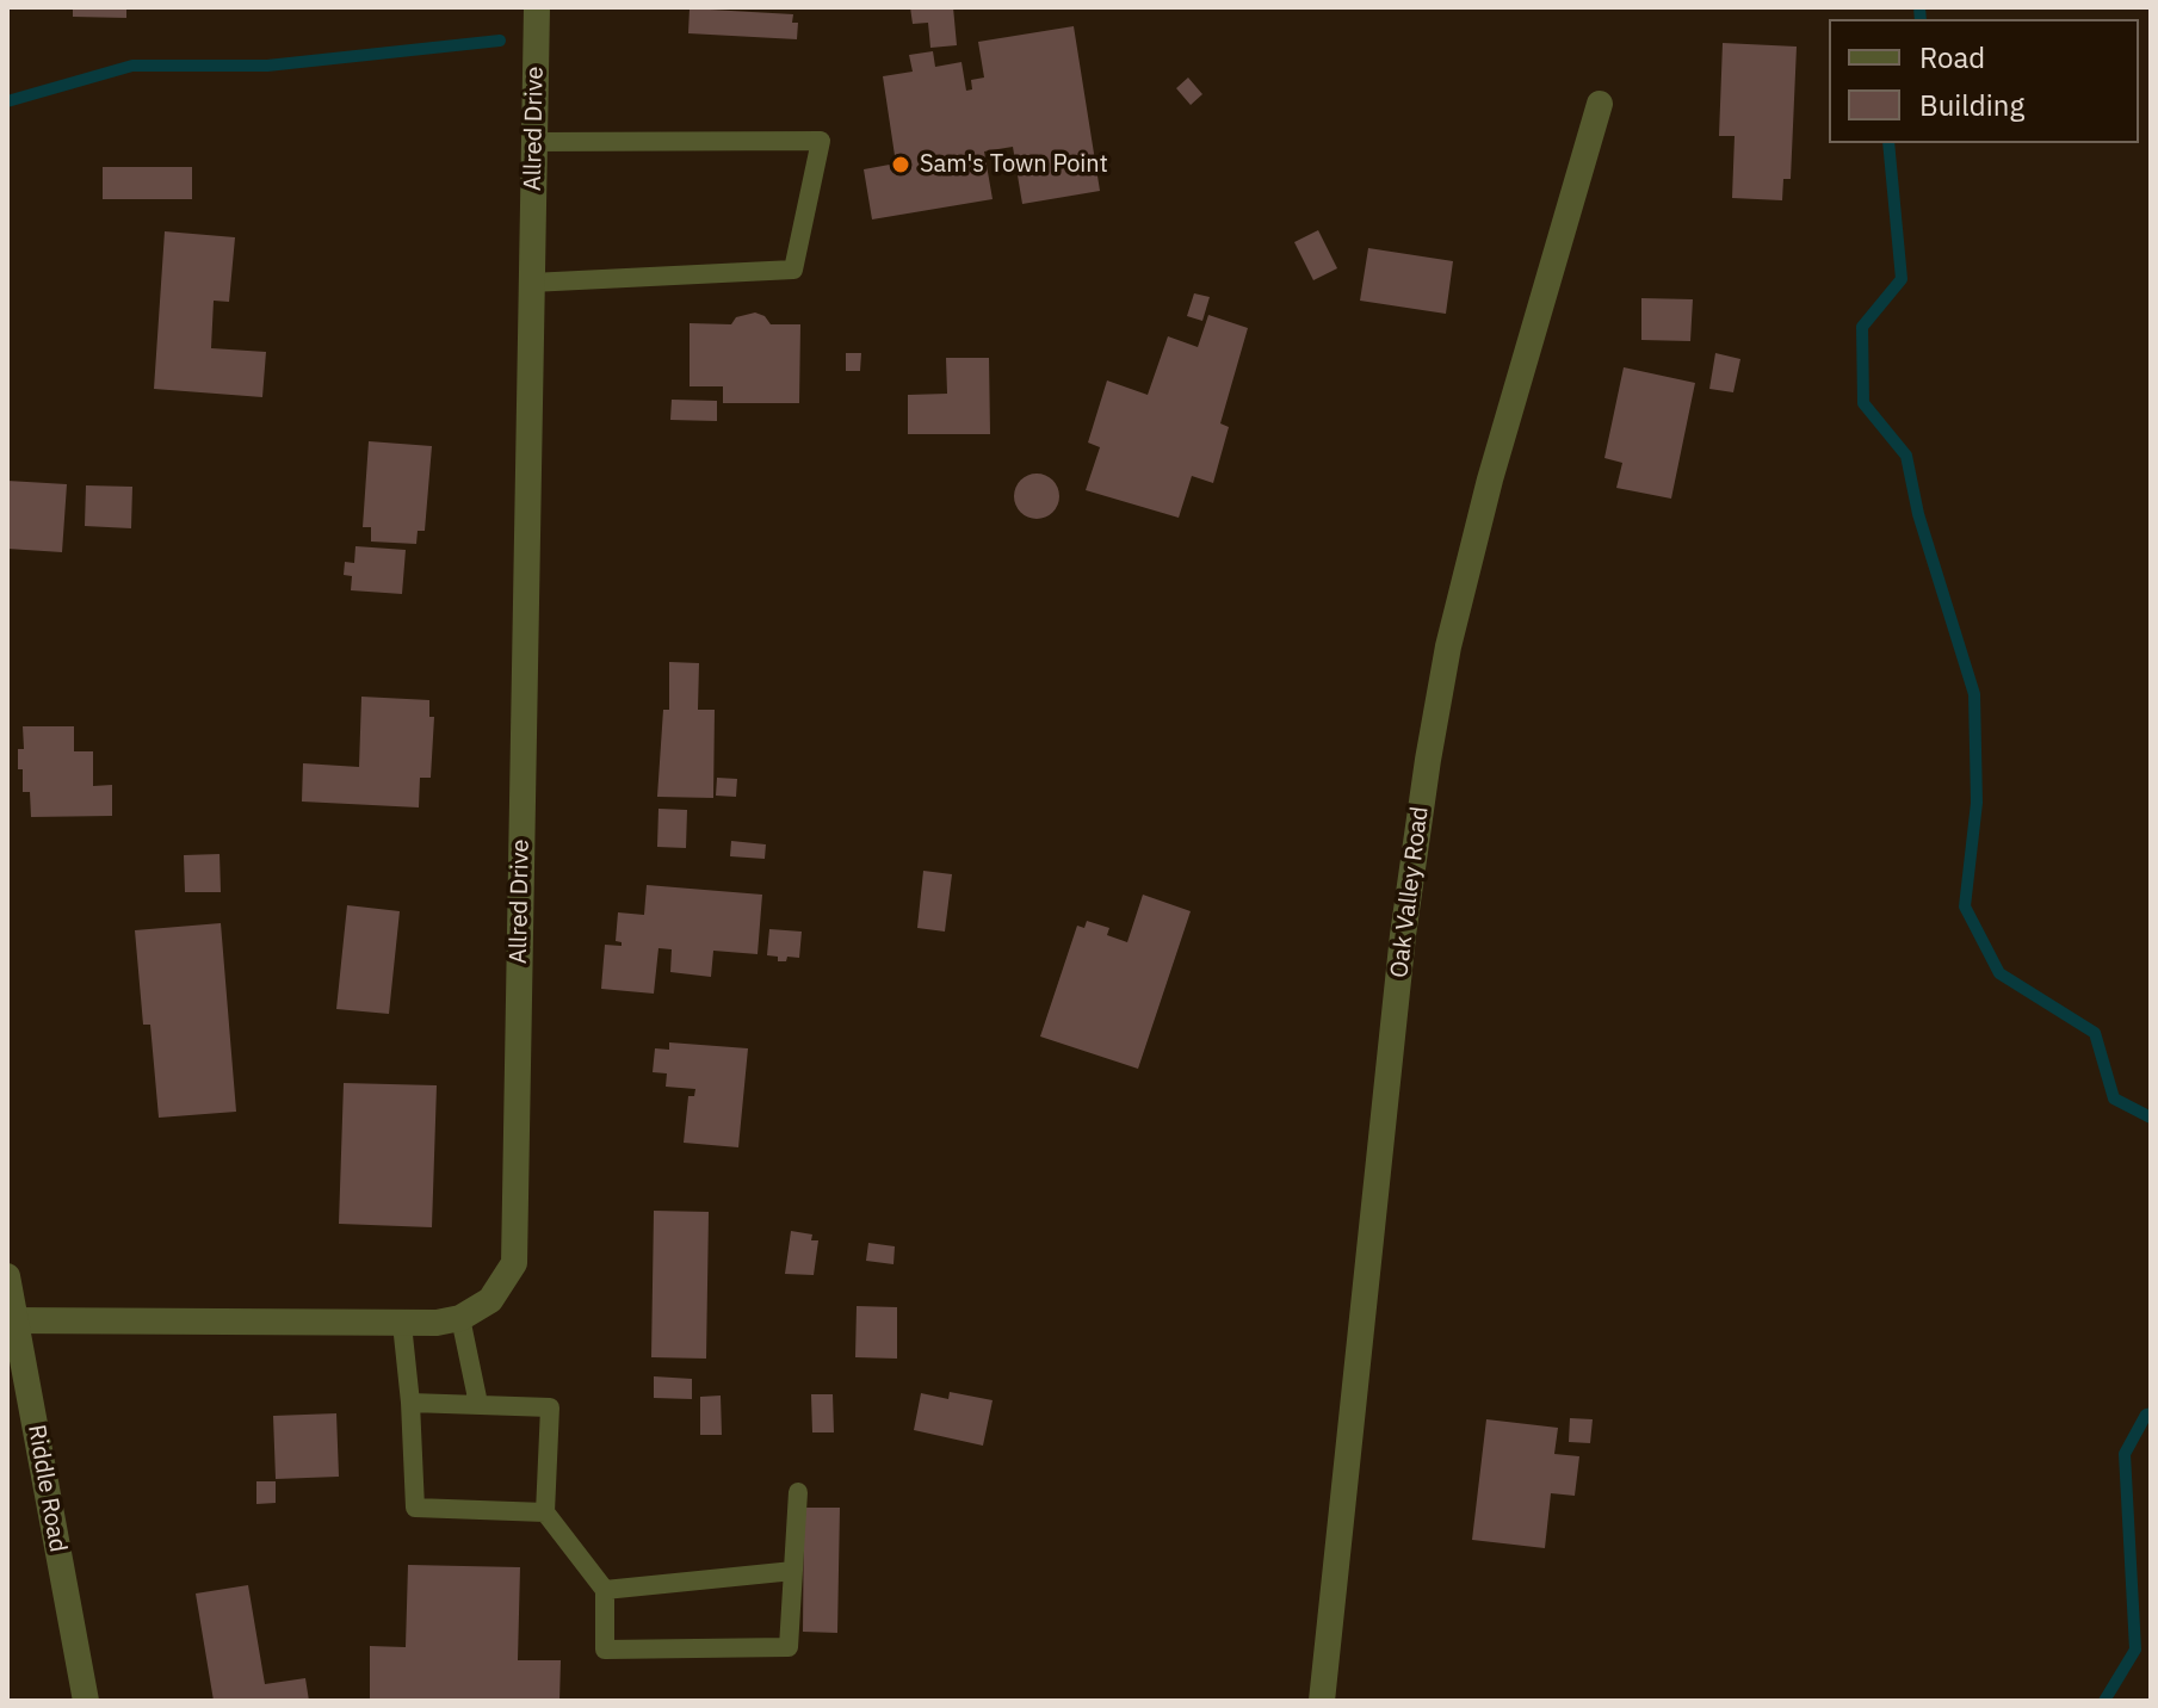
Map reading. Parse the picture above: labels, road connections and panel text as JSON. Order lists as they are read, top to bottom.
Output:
{
  "streets": {
    "street": ["Allred Drive", "Oak Valley Road", "Riddle Road"]
  },
  "places": ["Sam's Town Point"],
  "legend": ["Road", "Building"]
}
